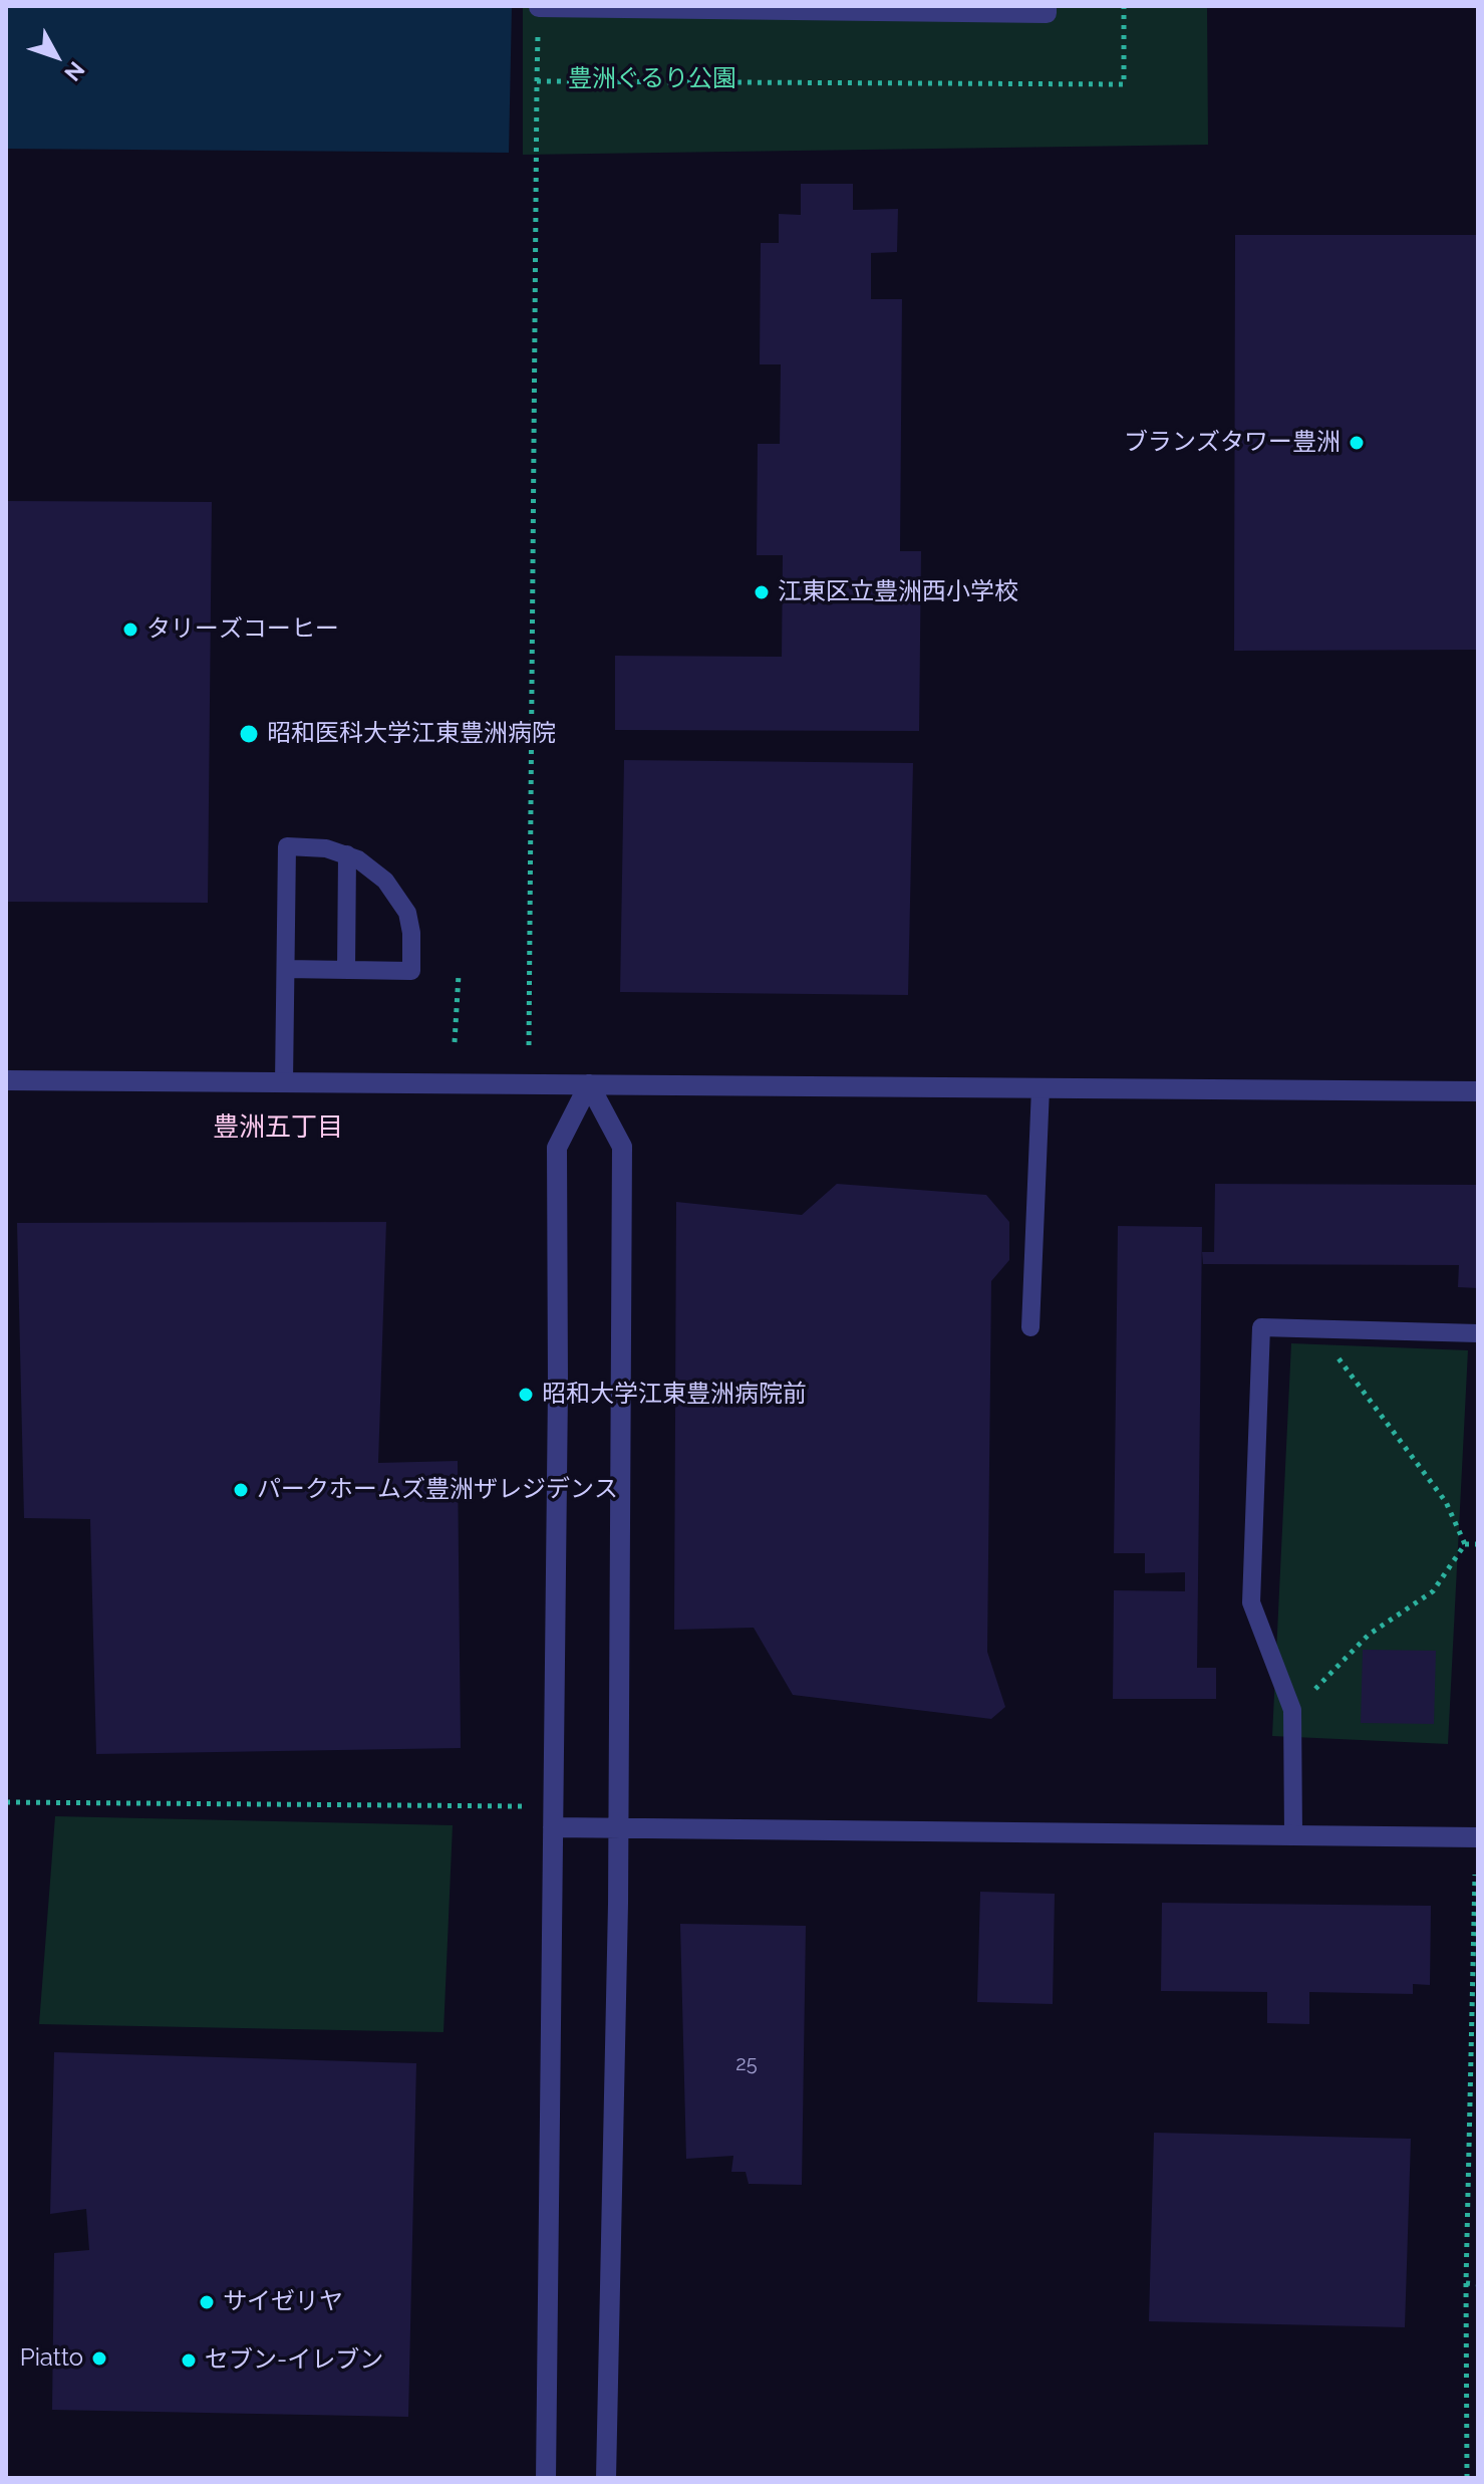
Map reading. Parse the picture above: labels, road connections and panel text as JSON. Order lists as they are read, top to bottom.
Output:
{
  "districts": ["豊洲五丁目"],
  "parks": ["豊洲ぐるり公園"],
  "places": [
    "ブランズタワー豊洲",
    "江東区立豊洲西小学校",
    "タリーズコーヒー",
    "昭和医科大学江東豊洲病院",
    "昭和大学江東豊洲病院前",
    "パークホームズ豊洲ザレジデンス",
    "サイゼリヤ",
    "Piatto",
    "セブン-イレブン"
  ],
  "house_numbers": ["25"],
  "north": "bottom right"
}
